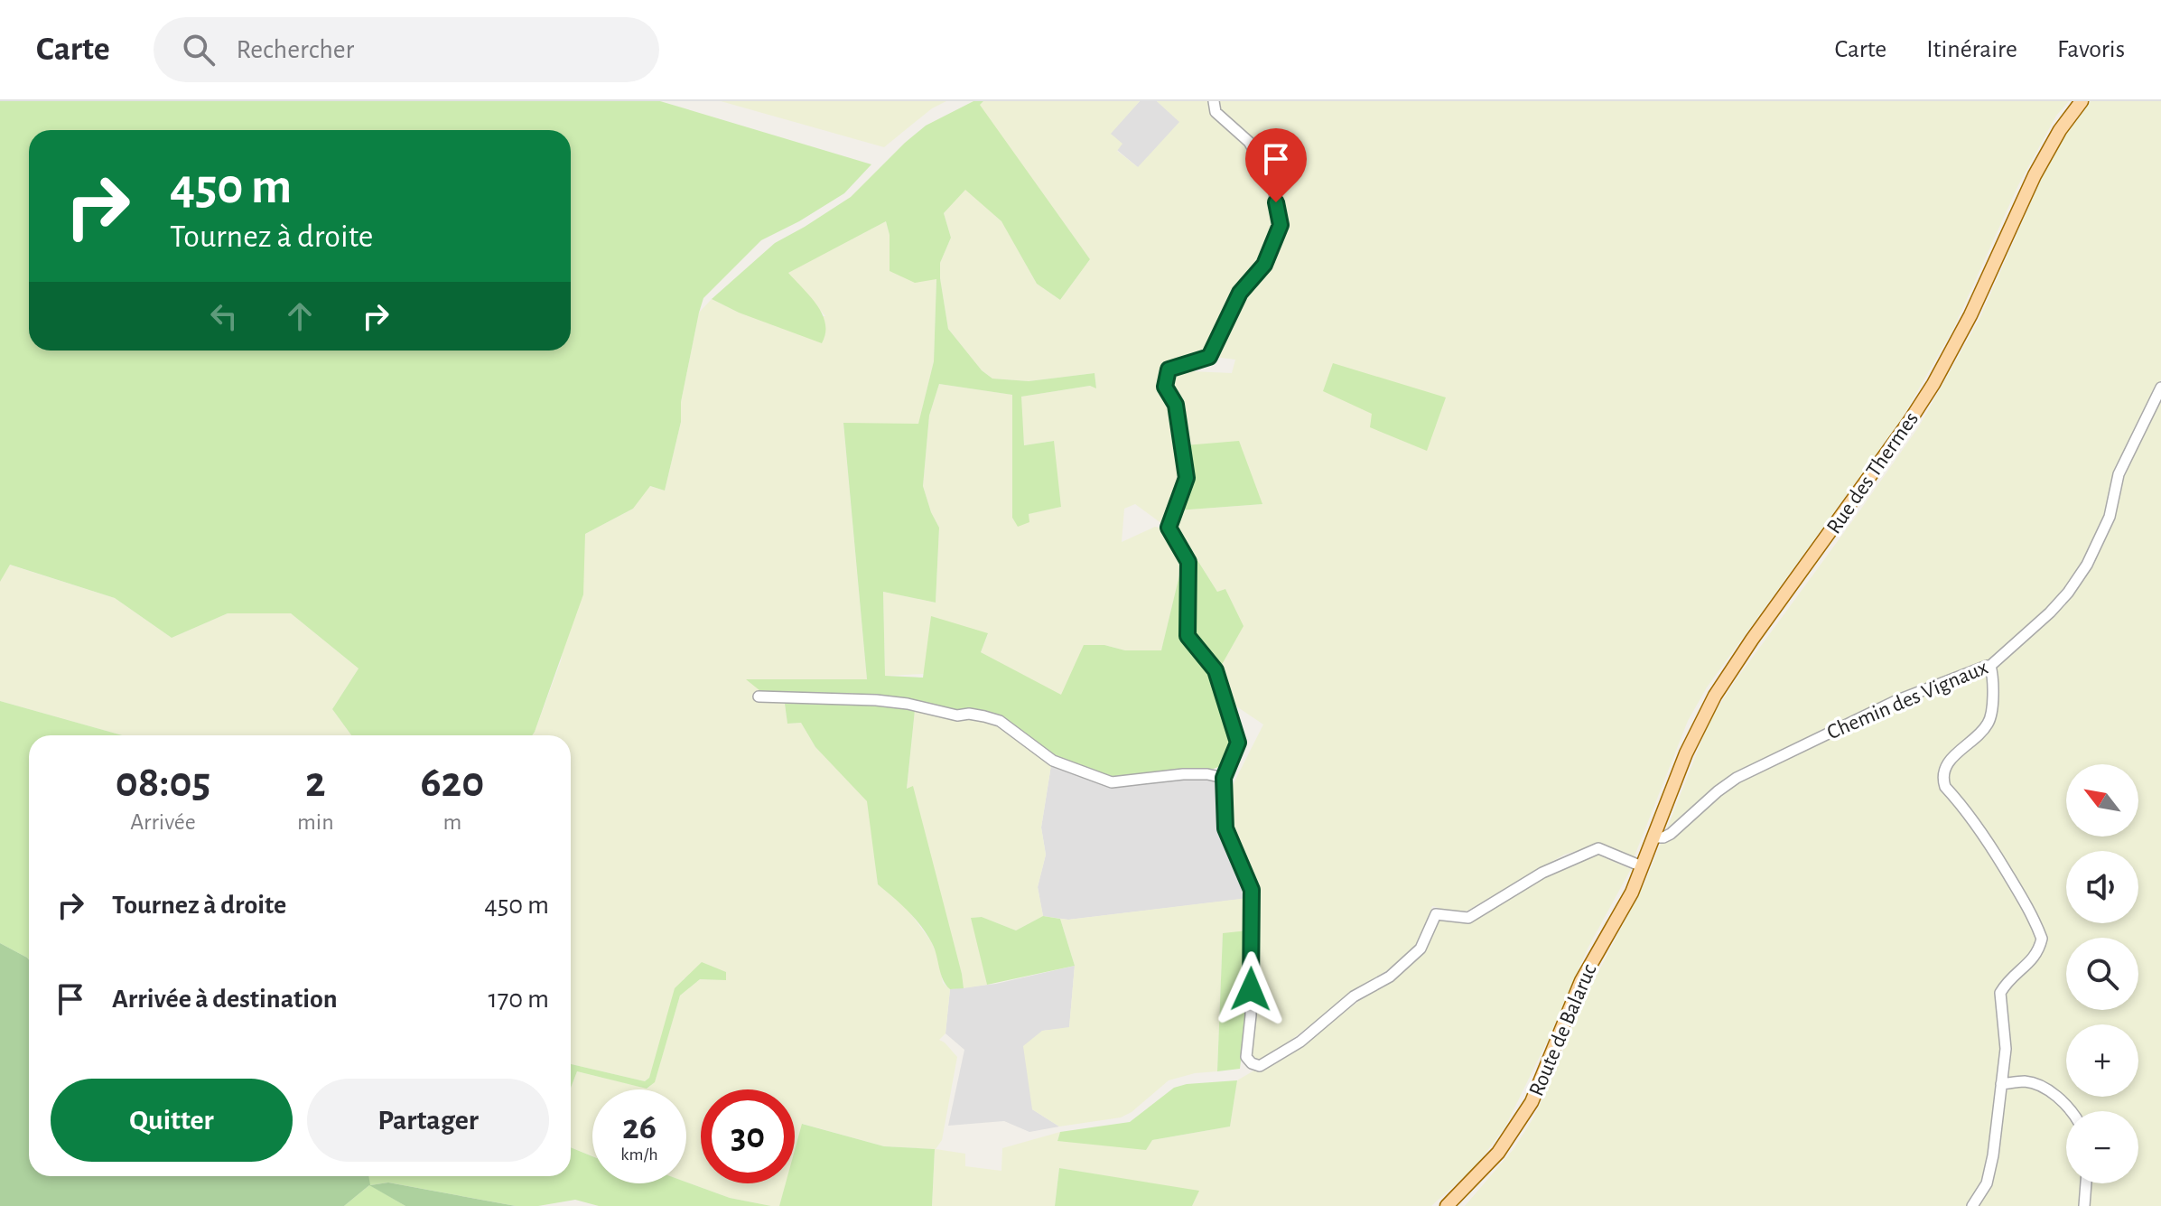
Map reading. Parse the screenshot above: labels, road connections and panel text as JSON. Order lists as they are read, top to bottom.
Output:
{
  "streets": {
    "main road": ["Rue des Thermes", "Route de Balaruc"],
    "street": ["Chemin des Vignaux"]
  },
  "crossings": [
    ["Rue des Thermes", "Chemin des Vignaux"],
    ["Rue des Thermes", "Route de Balaruc"],
    ["Chemin des Vignaux", "Route de Balaruc"]
  ],
  "north": "top left",
  "page": {
    "header": "Carte",
    "search": "Rechercher",
    "nav": ["Carte", "Itinéraire", "Favoris"],
    "turn": ["450 m", "Tournez à droite"],
    "eta": [
      "08:05",
      "Arrivée",
      "2",
      "min",
      "620",
      "m"
    ],
    "map_buttons": ["+", "−"],
    "list": [
      {
        "name": "Tournez à droite",
        "value": "450 m"
      },
      {
        "name": "Arrivée à destination",
        "value": "170 m"
      }
    ],
    "buttons": ["Quitter", "Partager"],
    "speed": "26 km/h",
    "limit": "30"
  }
}
